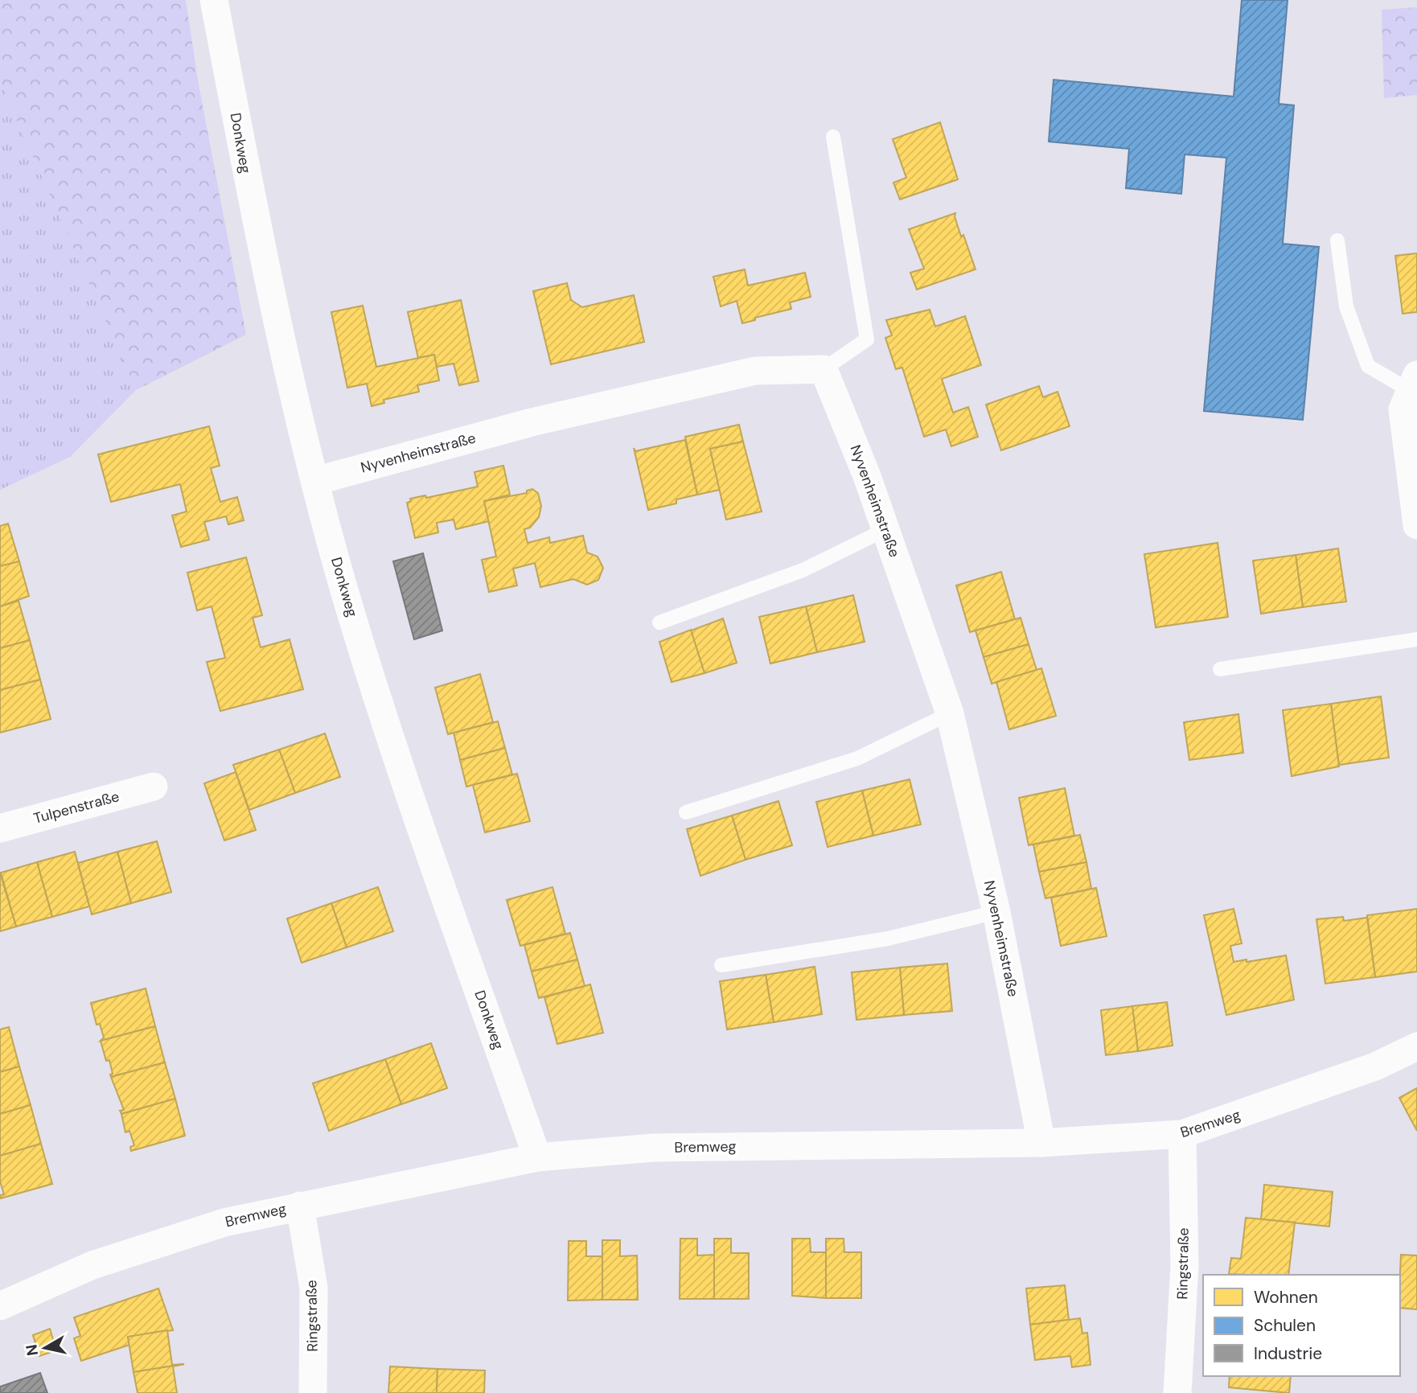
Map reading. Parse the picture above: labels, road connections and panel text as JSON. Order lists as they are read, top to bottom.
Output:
{
  "streets": {
    "street": [
      "Donkweg",
      "Nyvenheimstraße",
      "Tulpenstraße",
      "Bremweg",
      "Ringstraße"
    ]
  },
  "crossings": [
    ["Donkweg", "Nyvenheimstraße"],
    ["Donkweg", "Bremweg"],
    ["Nyvenheimstraße", "Bremweg"],
    ["Bremweg", "Ringstraße"]
  ],
  "legend": ["Wohnen", "Schulen", "Industrie"],
  "north": "left"
}
